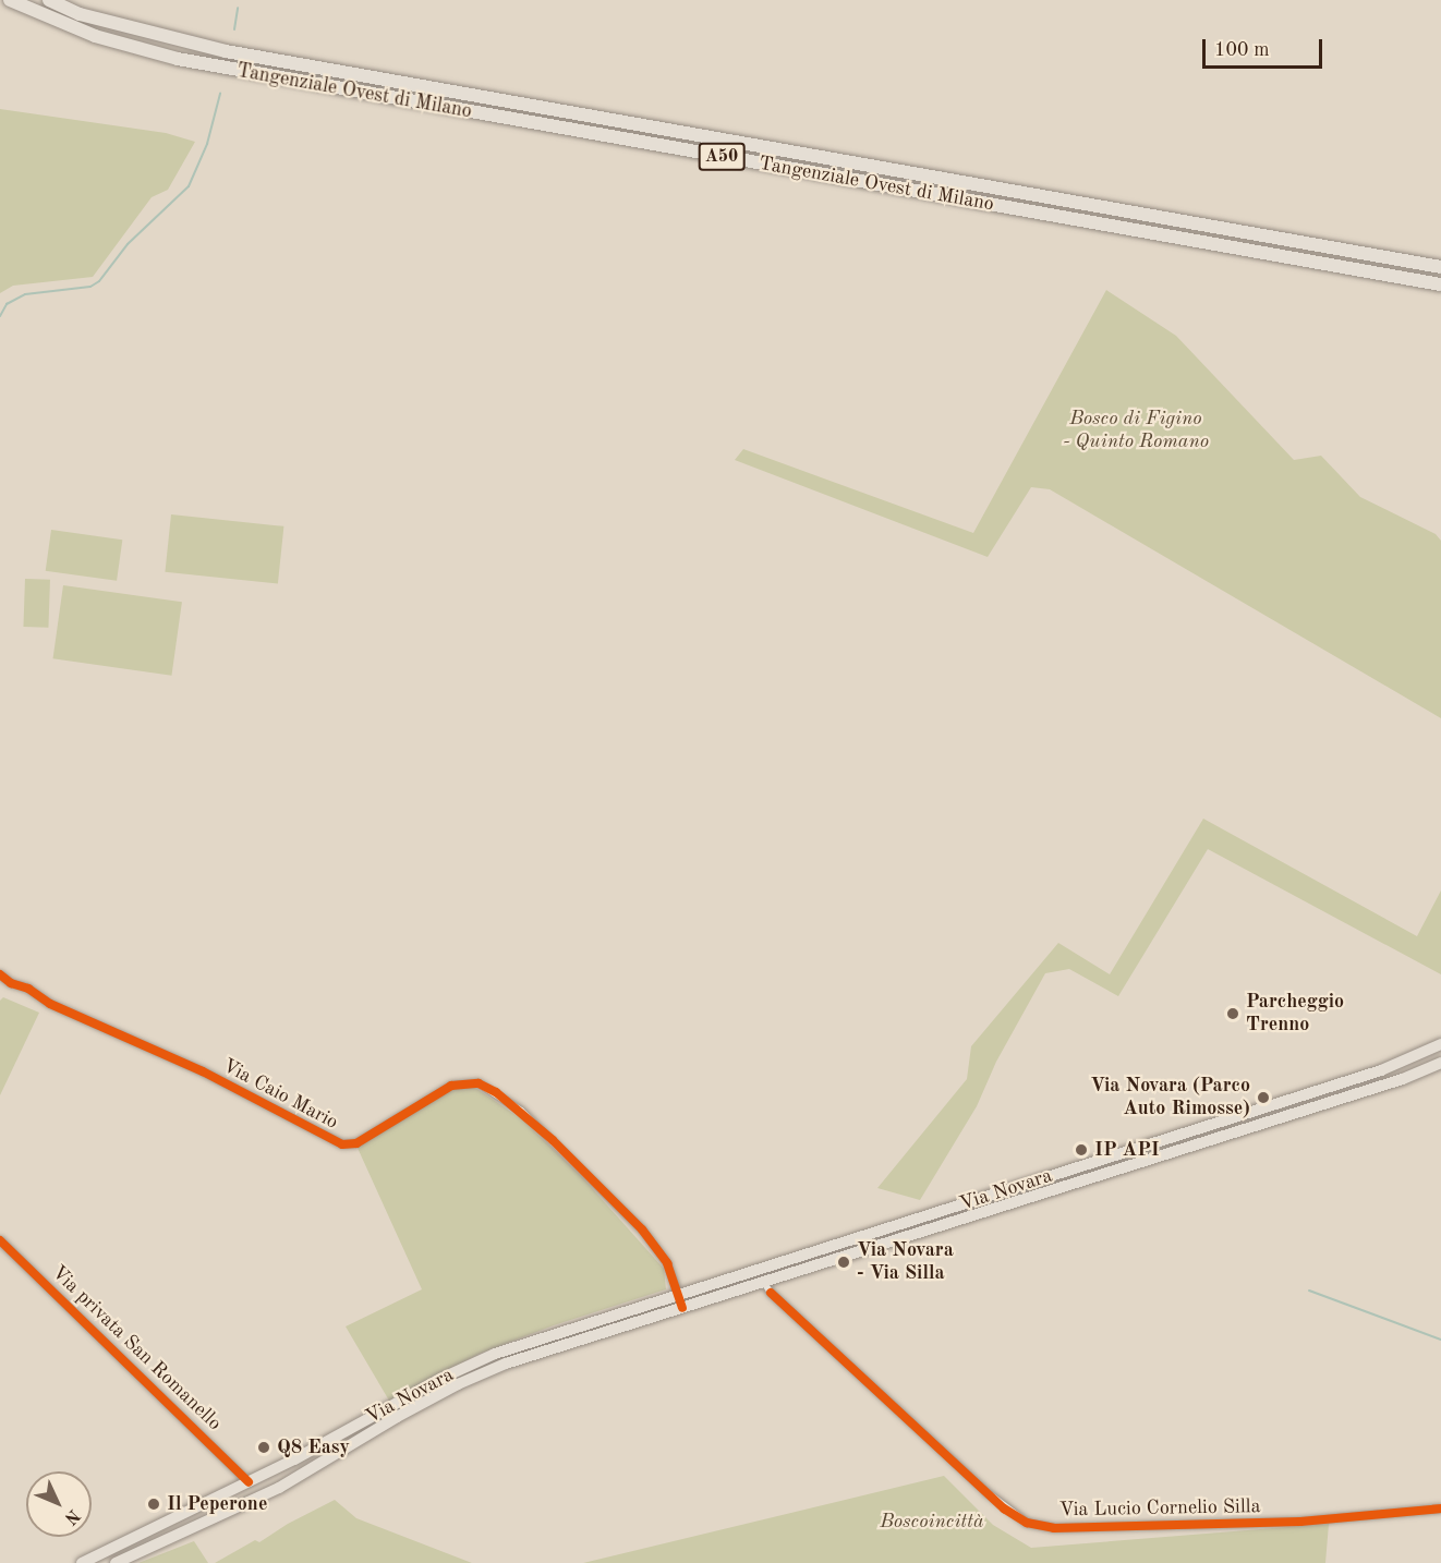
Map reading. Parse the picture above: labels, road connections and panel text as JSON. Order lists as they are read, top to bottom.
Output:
{
  "streets": {
    "highway": ["Tangenziale Ovest di Milano", "A50"],
    "main road": ["Via Novara"],
    "street": ["Via Caio Mario", "Via privata San Romanello", "Via Lucio Cornelio Silla"]
  },
  "crossings": [
    ["Via Caio Mario", "Via Novara"],
    ["Via Novara", "Via privata San Romanello"],
    ["Via Novara", "Via Lucio Cornelio Silla"]
  ],
  "parks": ["Bosco di Figino - Quinto Romano", "Boscoincittà"],
  "places": [
    "Parcheggio Trenno",
    "Via Novara (Parco Auto Rimosse)",
    "IP API",
    "Via Novara - Via Silla",
    "Q8 Easy",
    "Il Peperone"
  ],
  "scale_bar": "100 m",
  "north": "bottom right"
}
